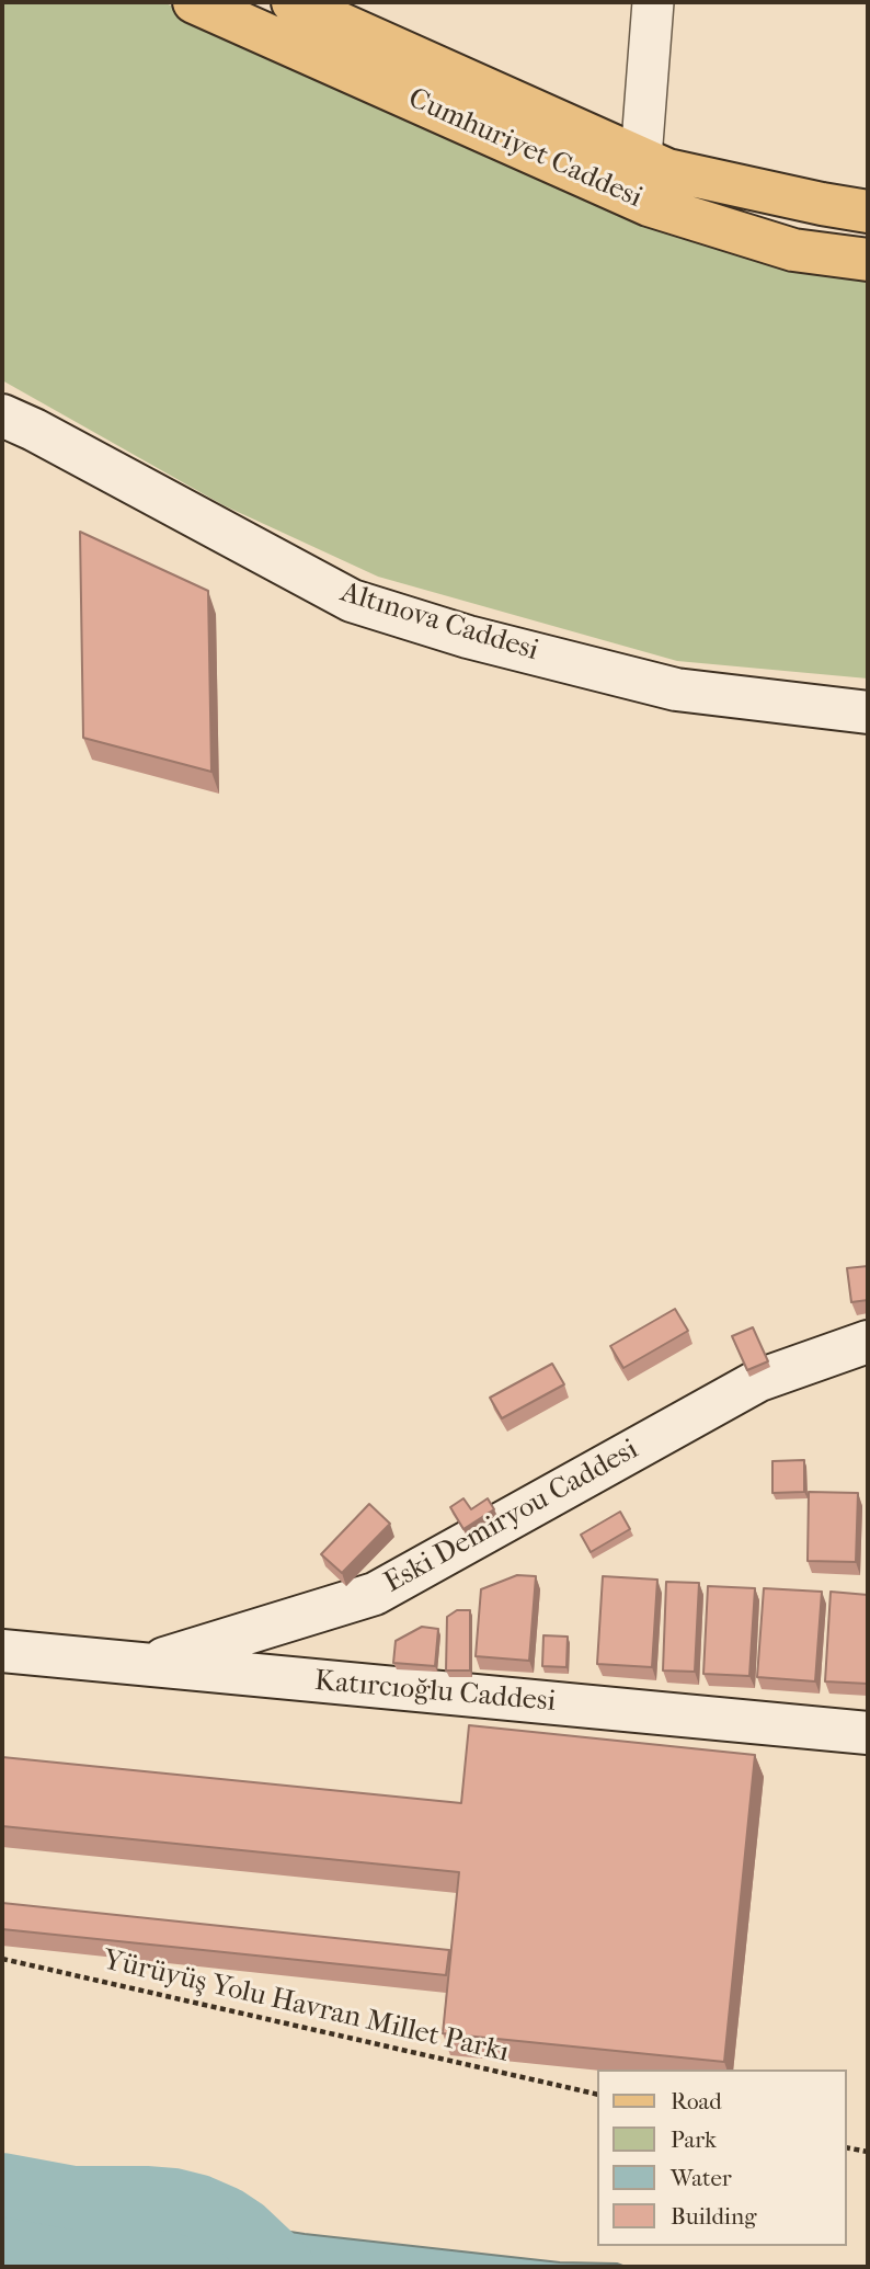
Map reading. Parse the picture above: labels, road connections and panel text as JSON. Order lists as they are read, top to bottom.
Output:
{
  "streets": {
    "main road": [
      "Cumhuriyet Caddesi",
      "Altınova Caddesi",
      "Eski Demiryou Caddesi",
      "Katırcıoğlu Caddesi"
    ],
    "path": ["Yürüyüş Yolu Havran Millet Parkı"]
  },
  "crossings": [
    ["Eski Demiryou Caddesi", "Katırcıoğlu Caddesi"]
  ],
  "legend": [
    "Road",
    "Park",
    "Water",
    "Building"
  ]
}
